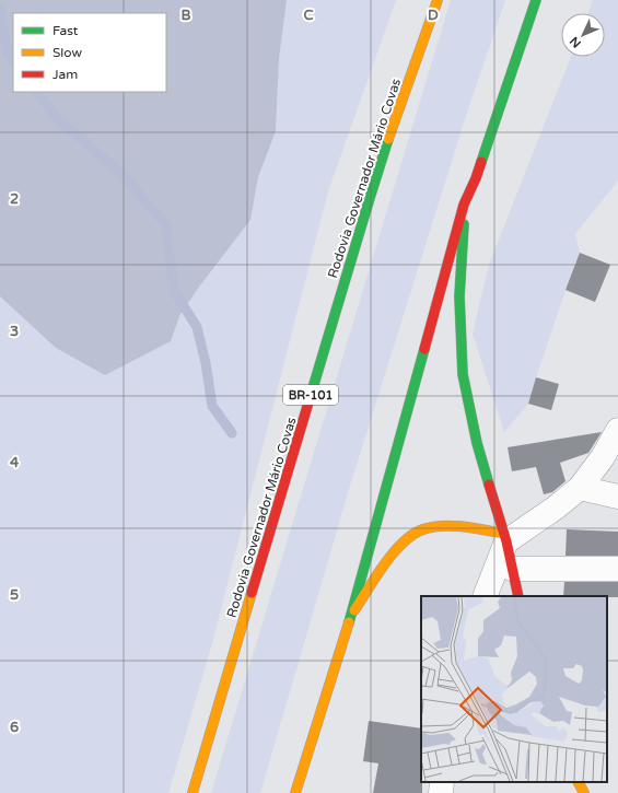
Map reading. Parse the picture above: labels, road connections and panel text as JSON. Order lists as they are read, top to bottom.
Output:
{
  "streets": {
    "main road": ["Rodovia Governador Mário Covas", "BR-101"]
  },
  "legend": ["Fast", "Slow", "Jam"],
  "north": "bottom left",
  "grid": {
    "columns": ["B", "C", "D"],
    "rows": [
      "2",
      "3",
      "4",
      "5",
      "6"
    ]
  }
}
